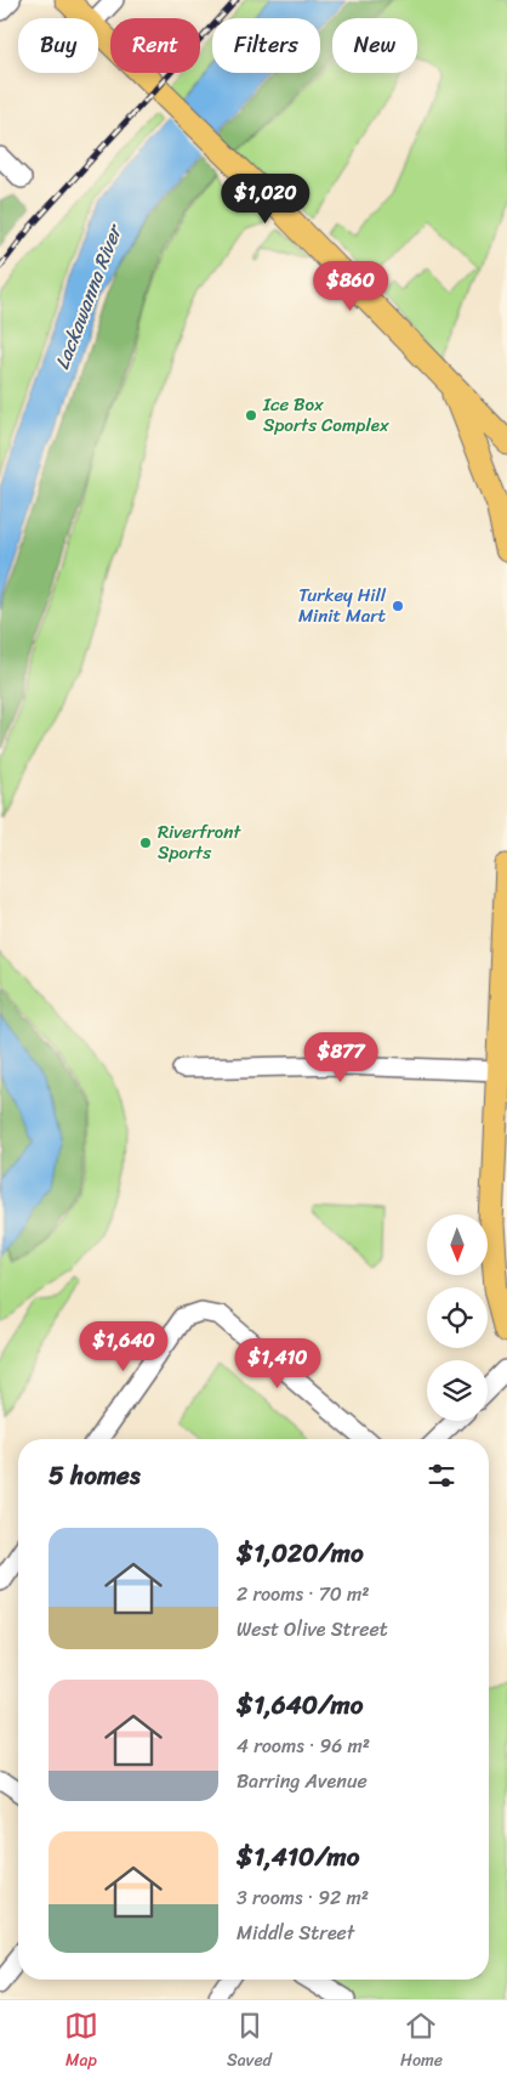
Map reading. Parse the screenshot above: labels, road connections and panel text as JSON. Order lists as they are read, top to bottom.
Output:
{
  "water": ["Lackawanna River"],
  "places": ["Ice Box Sports Complex", "Turkey Hill Minit Mart", "Riverfront Sports"],
  "north": "bottom",
  "page": {
    "chip": [
      "Buy",
      "Rent",
      "Filters",
      "New"
    ],
    "price": [
      "$1,020",
      "$860",
      "$877",
      "$1,640",
      "$1,410"
    ],
    "heading": "5 homes",
    "list": [
      {
        "name": "$1,020/mo",
        "note": "2 rooms · 70 m² · West Olive Street"
      },
      {
        "name": "$1,640/mo",
        "note": "4 rooms · 96 m² · Barring Avenue"
      },
      {
        "name": "$1,410/mo",
        "note": "3 rooms · 92 m² · Middle Street"
      }
    ],
    "tabs": ["Map", "Saved", "Home"]
  }
}
